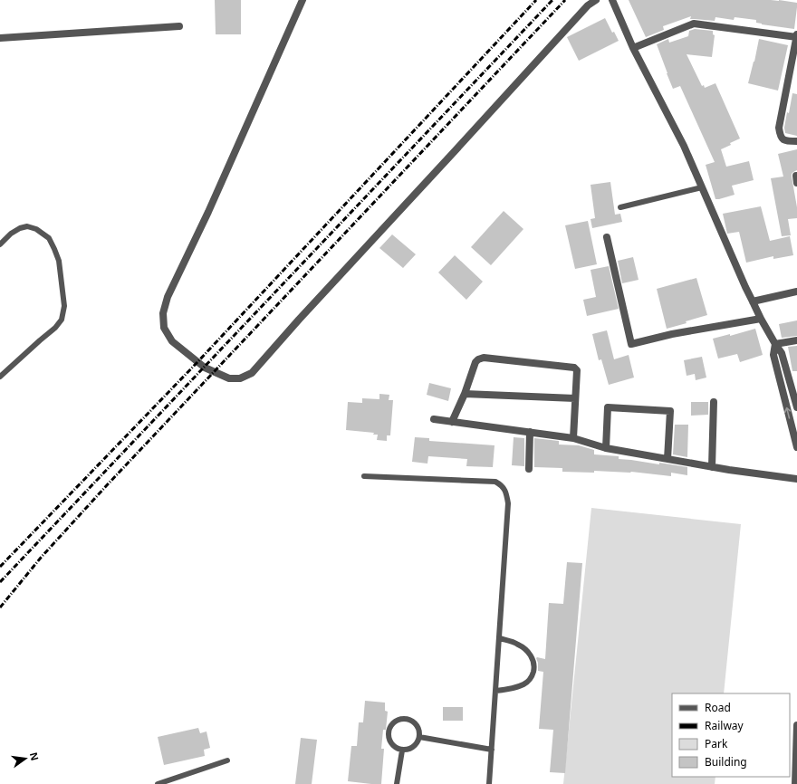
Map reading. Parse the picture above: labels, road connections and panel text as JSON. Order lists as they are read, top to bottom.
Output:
{
  "legend": [
    "Road",
    "Railway",
    "Park",
    "Building"
  ],
  "north": "right"
}
